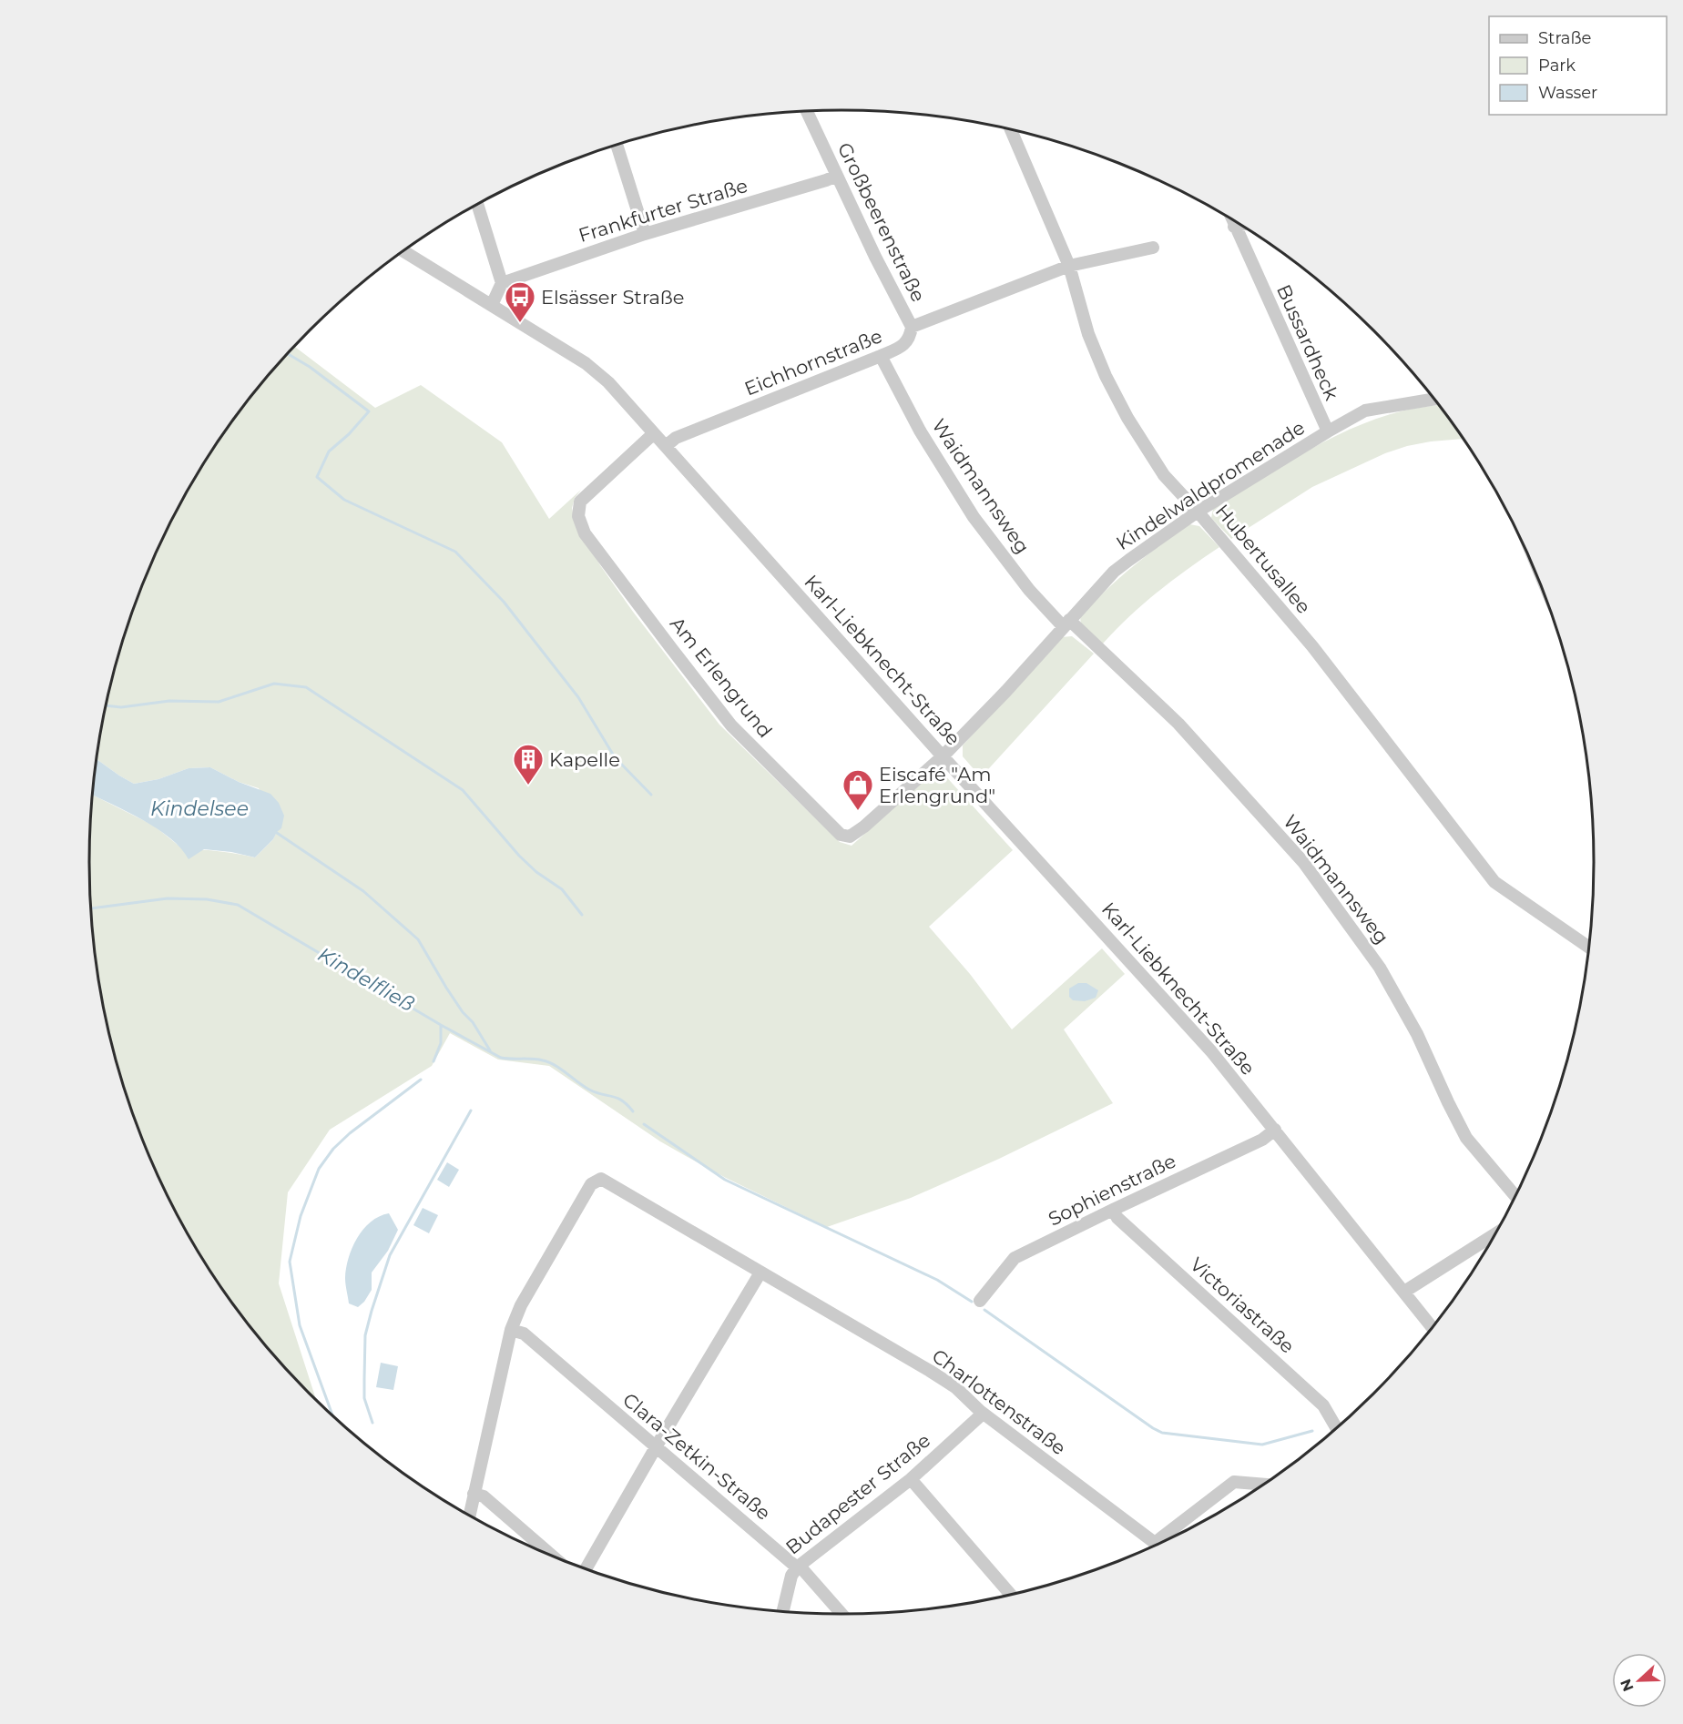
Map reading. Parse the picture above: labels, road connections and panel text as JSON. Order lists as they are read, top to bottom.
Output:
{
  "streets": {
    "street": [
      "Frankfurter Straße",
      "Großbeerenstraße",
      "Bussardheck",
      "Eichhornstraße",
      "Kindelwaldpromenade",
      "Waidmannsweg",
      "Hubertusallee",
      "Karl-Liebknecht-Straße",
      "Am Erlengrund",
      "Sophienstraße",
      "Victoriastraße",
      "Charlottenstraße",
      "Clara-Zetkin-Straße",
      "Budapester Straße"
    ]
  },
  "crossings": [
    ["Frankfurter Straße", "Großbeerenstraße"],
    ["Großbeerenstraße", "Eichhornstraße"],
    ["Bussardheck", "Kindelwaldpromenade"],
    ["Eichhornstraße", "Waidmannsweg"],
    ["Eichhornstraße", "Karl-Liebknecht-Straße"],
    ["Kindelwaldpromenade", "Waidmannsweg"],
    ["Kindelwaldpromenade", "Hubertusallee"],
    ["Kindelwaldpromenade", "Karl-Liebknecht-Straße"],
    ["Kindelwaldpromenade", "Am Erlengrund"],
    ["Karl-Liebknecht-Straße", "Am Erlengrund"],
    ["Karl-Liebknecht-Straße", "Sophienstraße"],
    ["Sophienstraße", "Victoriastraße"],
    ["Charlottenstraße", "Clara-Zetkin-Straße"],
    ["Charlottenstraße", "Budapester Straße"],
    ["Clara-Zetkin-Straße", "Budapester Straße"]
  ],
  "water": ["Kindelsee", "Kindelfließ"],
  "places": {
    "bus stop": ["Elsässer Straße"],
    "building": ["Kapelle"],
    "shop": ["Eiscafé \"Am Erlengrund\""]
  },
  "legend": ["Straße", "Park", "Wasser"],
  "north": "left"
}
